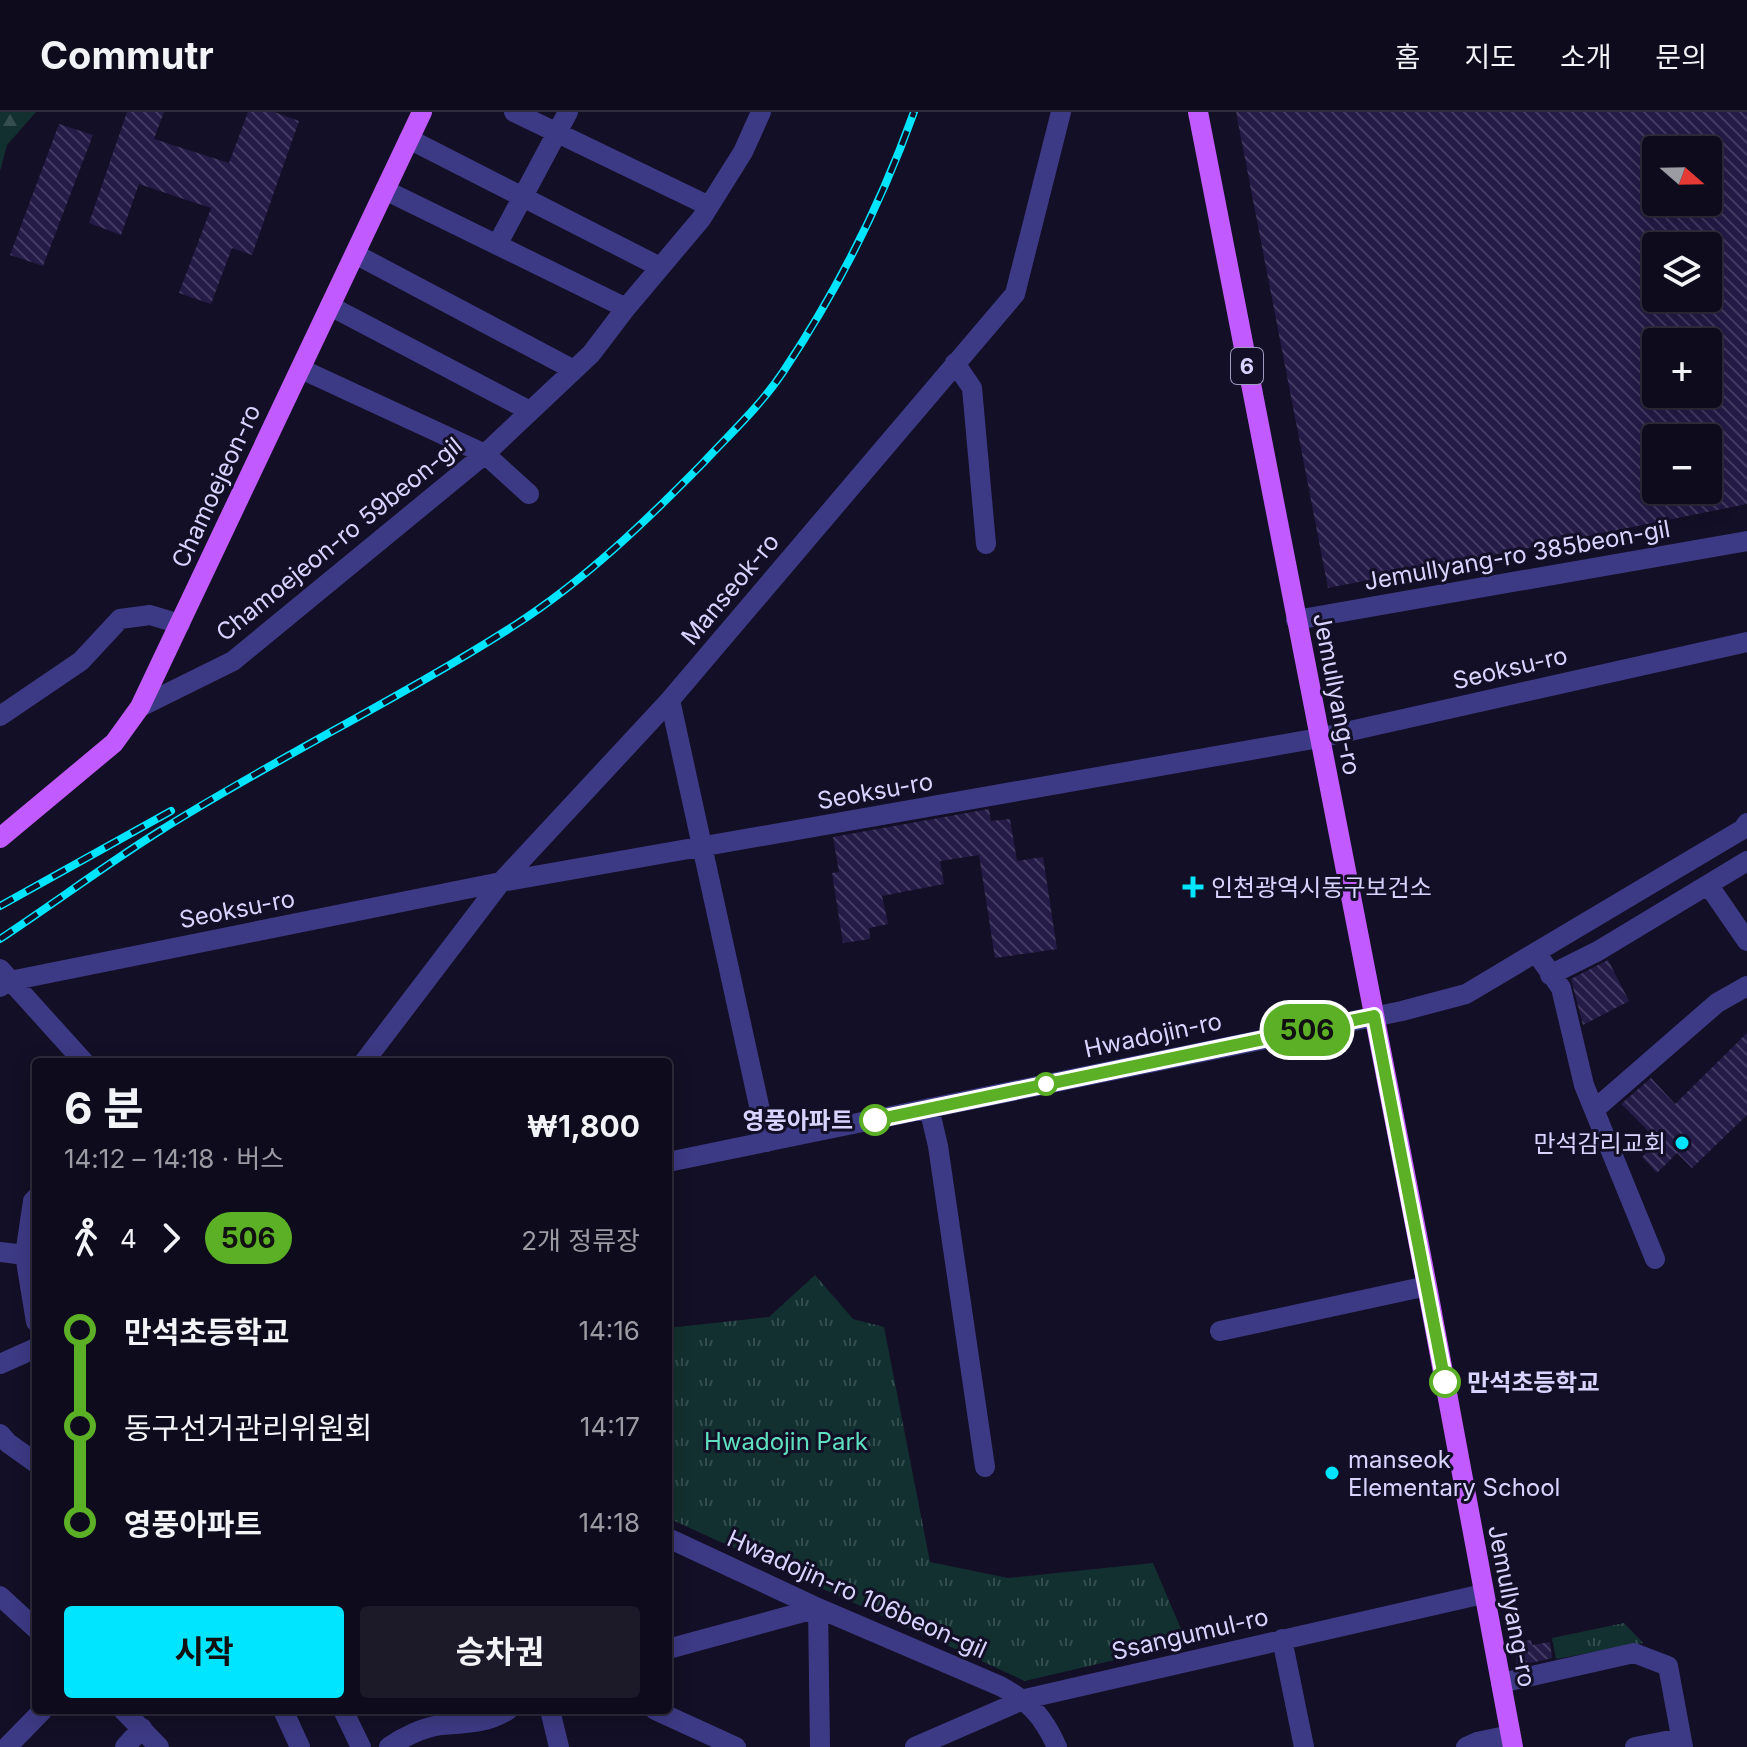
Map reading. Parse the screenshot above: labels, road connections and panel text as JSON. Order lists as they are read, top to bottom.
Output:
{
  "streets": {
    "main road": ["6", "Chamoejeon-ro", "Jemullyang-ro"],
    "street": [
      "Chamoejeon-ro 59beon-gil",
      "Jemullyang-ro 385beon-gil",
      "Manseok-ro",
      "Seoksu-ro",
      "Hwadojin-ro",
      "Hwadojin-ro 106beon-gil",
      "Ssangumul-ro"
    ]
  },
  "crossings": [
    ["Chamoejeon-ro", "Chamoejeon-ro 59beon-gil"],
    ["Jemullyang-ro 385beon-gil", "Jemullyang-ro"],
    ["Manseok-ro", "Seoksu-ro"],
    ["Seoksu-ro", "Jemullyang-ro"],
    ["Jemullyang-ro", "Hwadojin-ro"],
    ["Jemullyang-ro", "Ssangumul-ro"],
    ["Hwadojin-ro 106beon-gil", "Ssangumul-ro"]
  ],
  "parks": ["Hwadojin Park"],
  "places": {
    "health": ["인천광역시동구보건소"],
    "other": [
      "영풍아파트",
      "만석감리교회",
      "만석초등학교",
      "manseok Elementary School"
    ]
  },
  "lines": ["bus line 506"],
  "north": "right",
  "page": {
    "header": "Commutr",
    "nav": [
      "홈",
      "지도",
      "소개",
      "문의"
    ],
    "on_map": "506",
    "map_buttons": ["+", "−"],
    "heading": ["6 분", "14:12 – 14:18 · 버스", "₩1,800"],
    "legs": ["4", "506", "2개 정류장"],
    "list": [
      {
        "name": "만석초등학교",
        "value": "14:16"
      },
      {
        "name": "동구선거관리위원회",
        "value": "14:17"
      },
      {
        "name": "영풍아파트",
        "value": "14:18"
      }
    ],
    "buttons": ["시작", "승차권"]
  }
}
